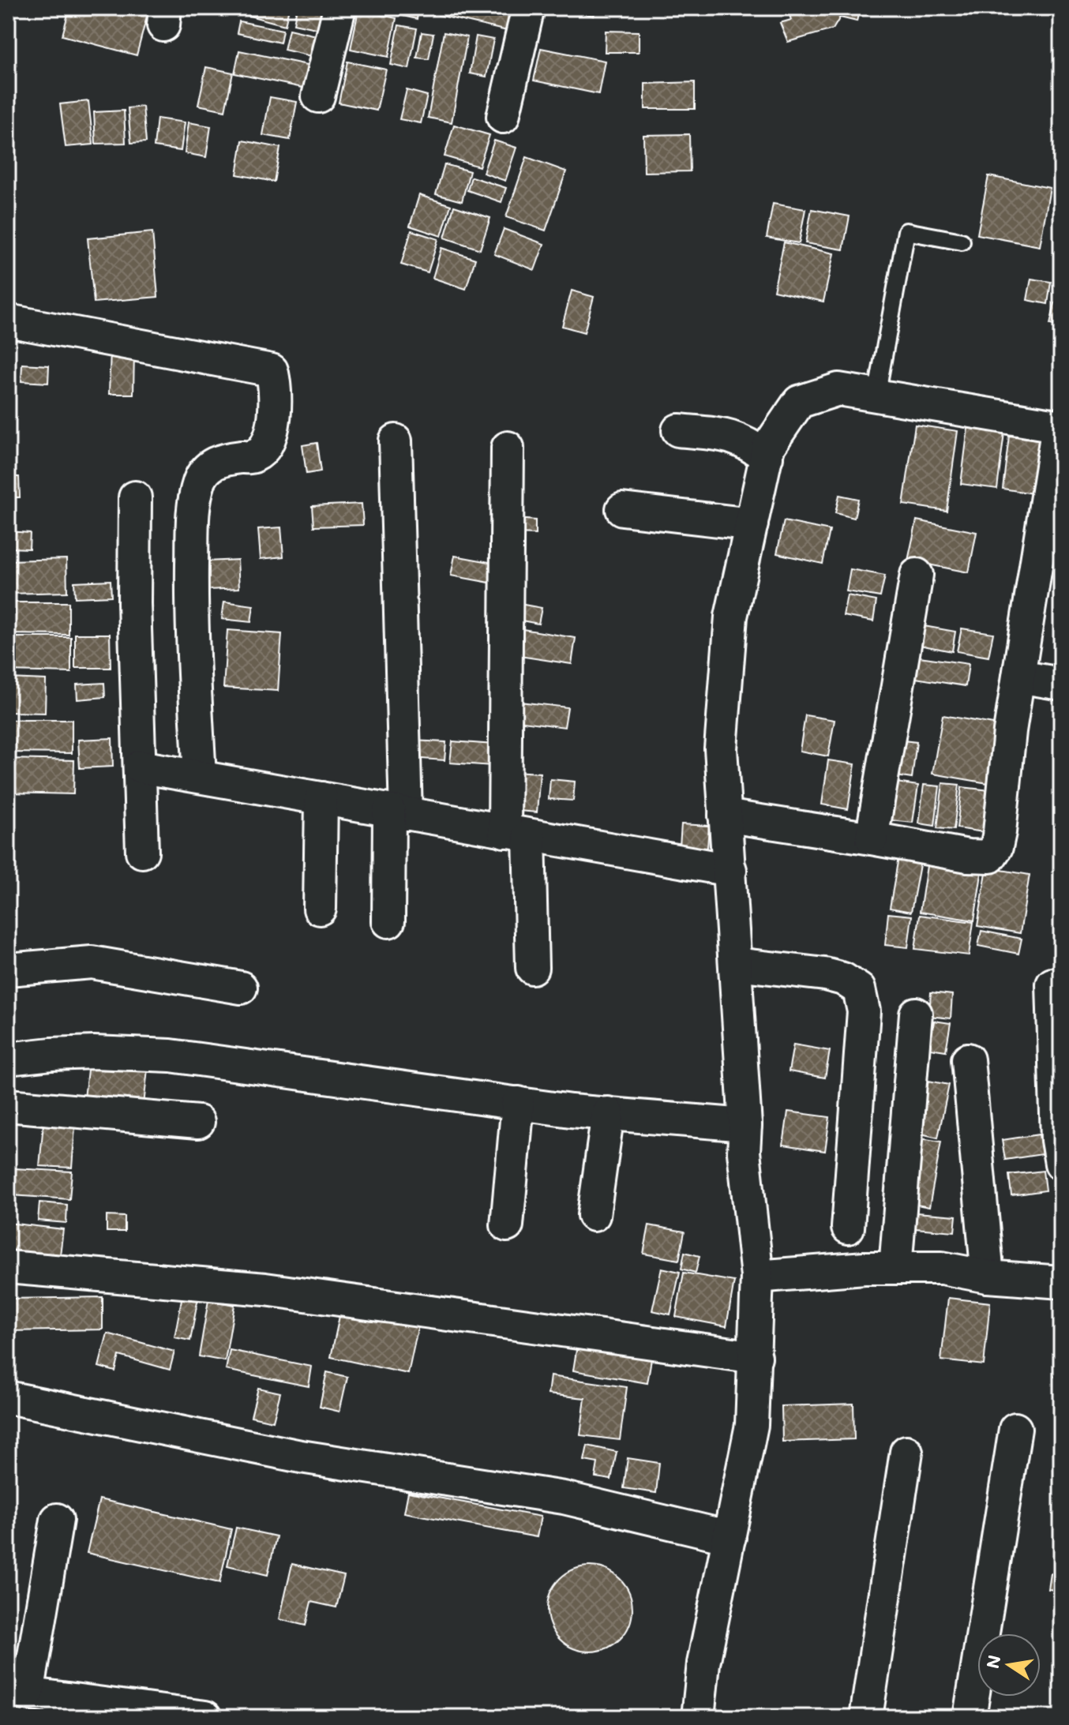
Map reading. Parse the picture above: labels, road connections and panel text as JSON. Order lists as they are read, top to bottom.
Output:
{
  "north": "left"
}
